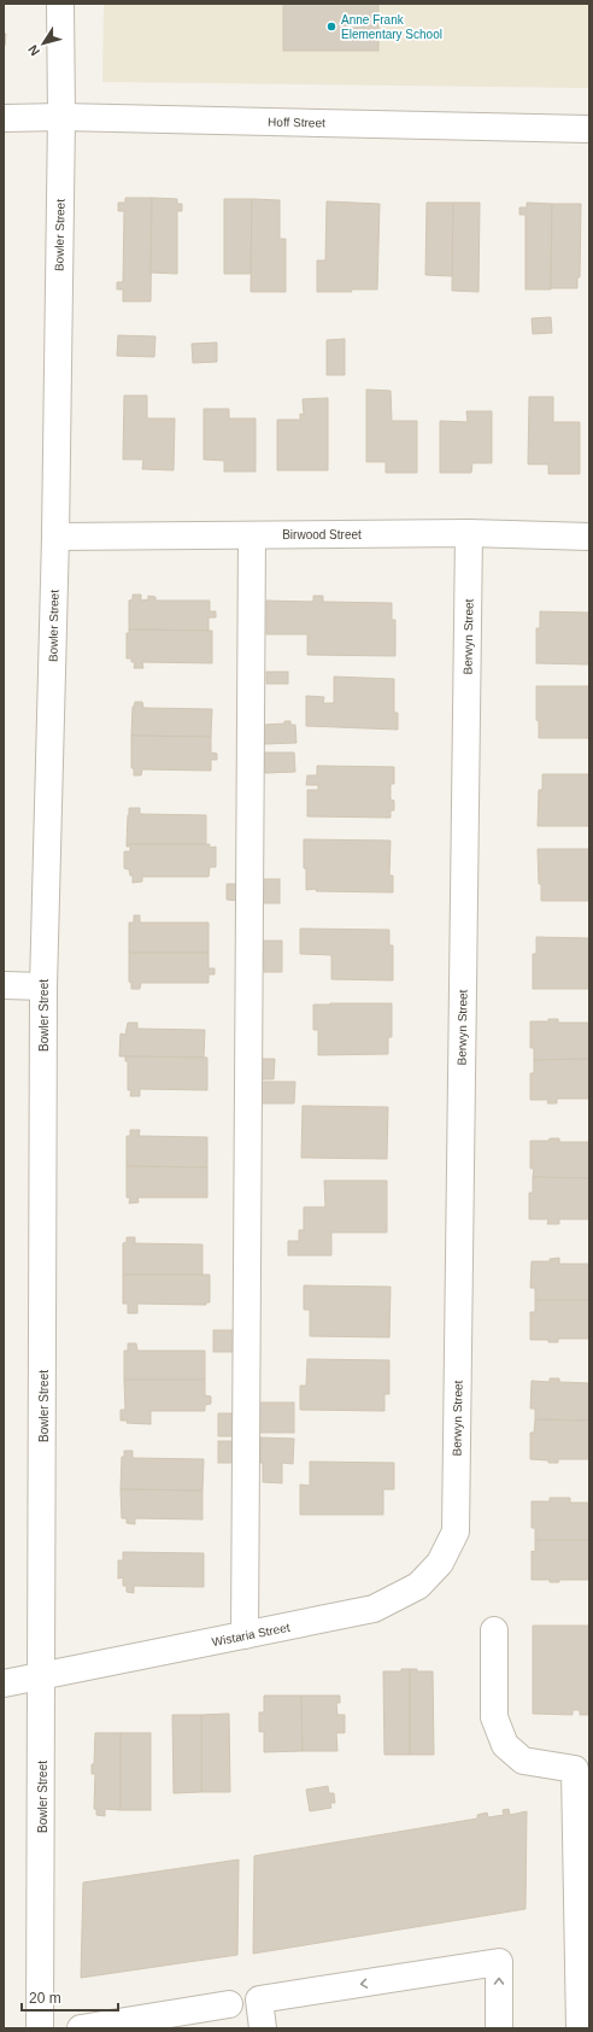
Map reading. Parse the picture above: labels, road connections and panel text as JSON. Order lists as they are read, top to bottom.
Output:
{
  "streets": {
    "street": [
      "Hoff Street",
      "Bowler Street",
      "Birwood Street",
      "Berwyn Street",
      "Wistaria Street"
    ]
  },
  "crossings": [
    ["Hoff Street", "Bowler Street"],
    ["Bowler Street", "Birwood Street"],
    ["Bowler Street", "Wistaria Street"],
    ["Birwood Street", "Berwyn Street"],
    ["Berwyn Street", "Wistaria Street"]
  ],
  "places": ["Anne Frank Elementary School"],
  "scale_bar": "20 m",
  "north": "bottom left"
}
